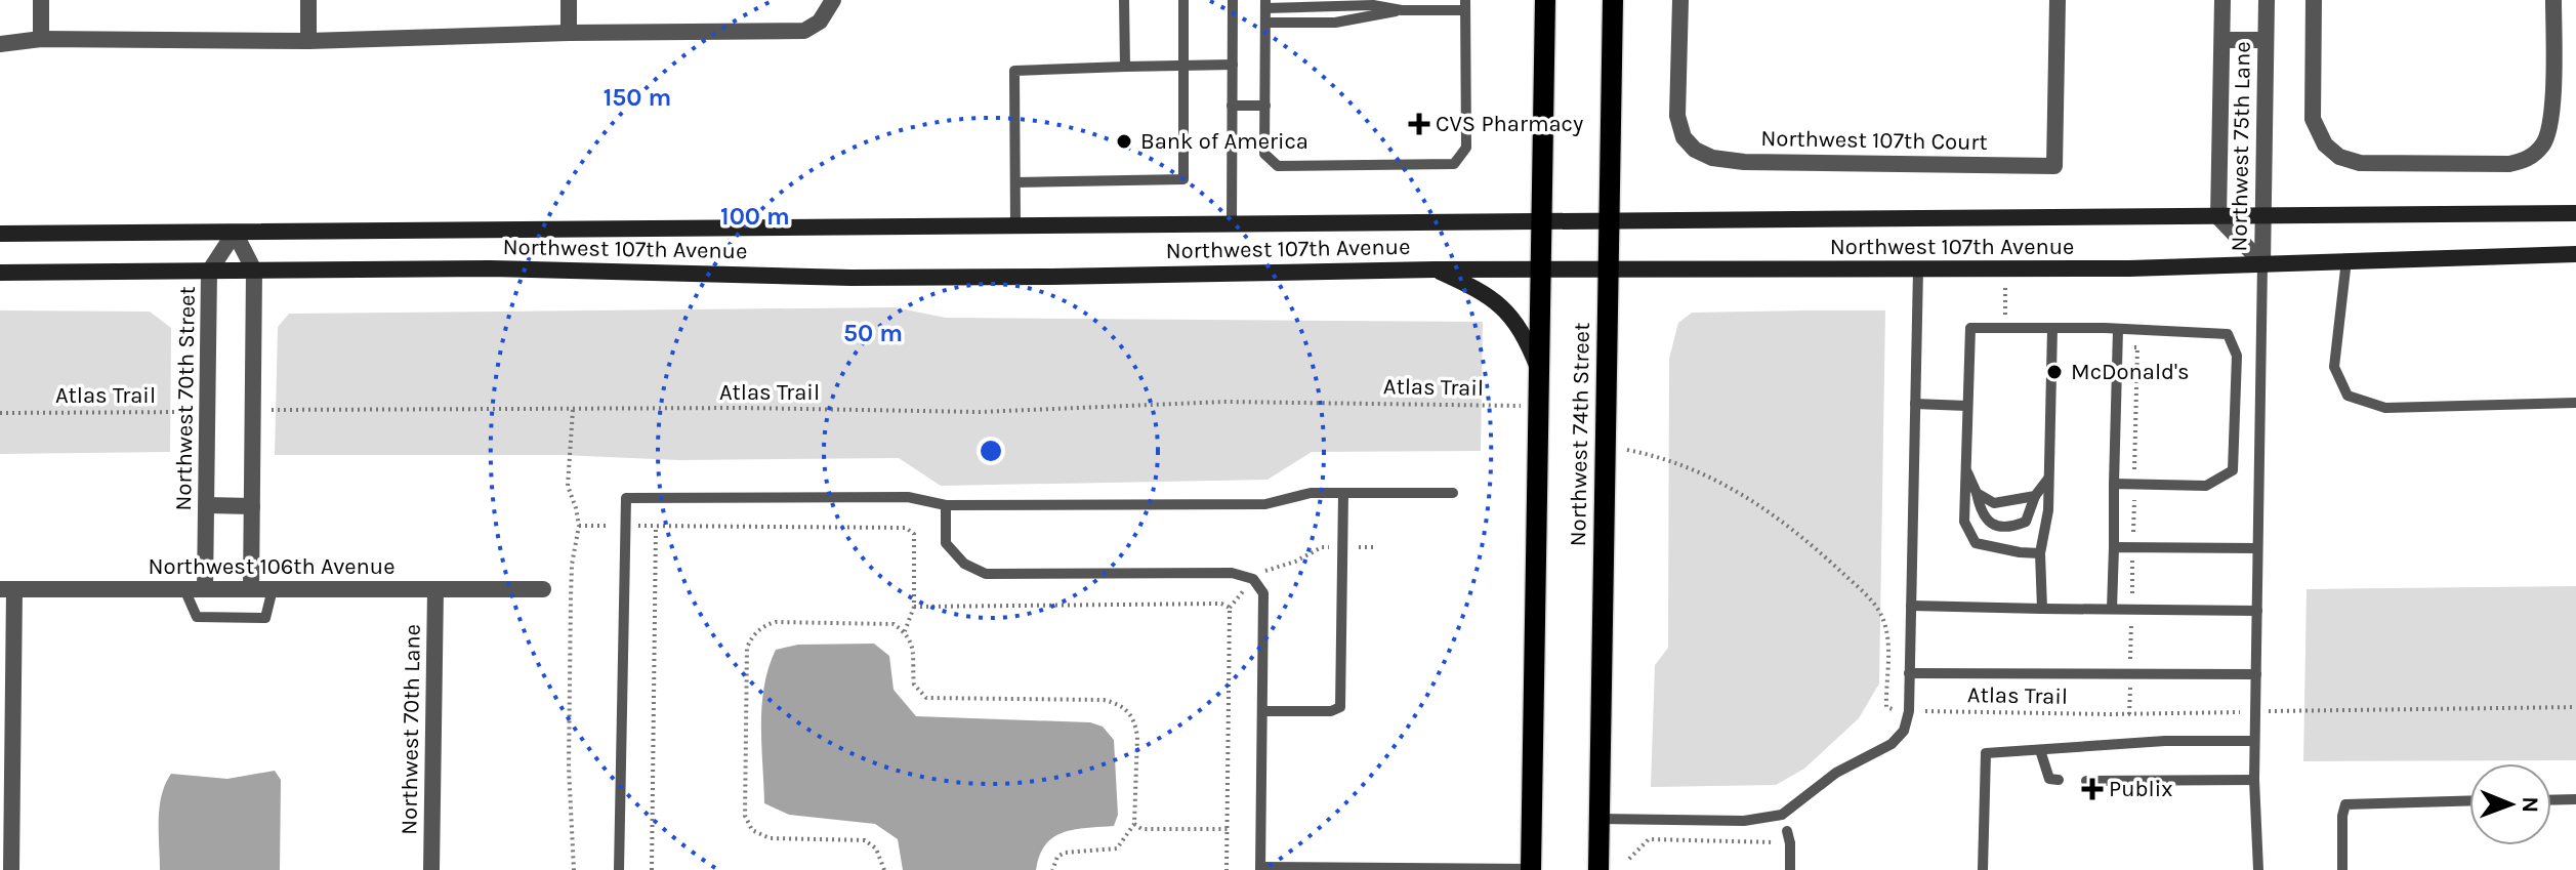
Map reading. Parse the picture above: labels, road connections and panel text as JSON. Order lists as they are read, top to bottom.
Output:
{
  "streets": {
    "main road": ["Northwest 107th Avenue", "Northwest 74th Street"],
    "street": [
      "Northwest 107th Court",
      "Northwest 75th Lane",
      "Northwest 70th Street",
      "Northwest 106th Avenue",
      "Northwest 70th Lane"
    ],
    "path": ["Atlas Trail"]
  },
  "crossings": [
    ["Northwest 75th Lane", "Northwest 107th Avenue"],
    ["Northwest 107th Avenue", "Northwest 70th Street"],
    ["Northwest 107th Avenue", "Northwest 74th Street"],
    ["Atlas Trail", "Northwest 70th Street"],
    ["Atlas Trail", "Northwest 74th Street"],
    ["Northwest 70th Street", "Northwest 106th Avenue"],
    ["Northwest 106th Avenue", "Northwest 70th Lane"]
  ],
  "places": {
    "health": ["CVS Pharmacy", "Publix"],
    "other": ["Bank of America", "McDonald's"]
  },
  "north": "right",
  "rings": ["150 m", "100 m", "50 m"]
}
